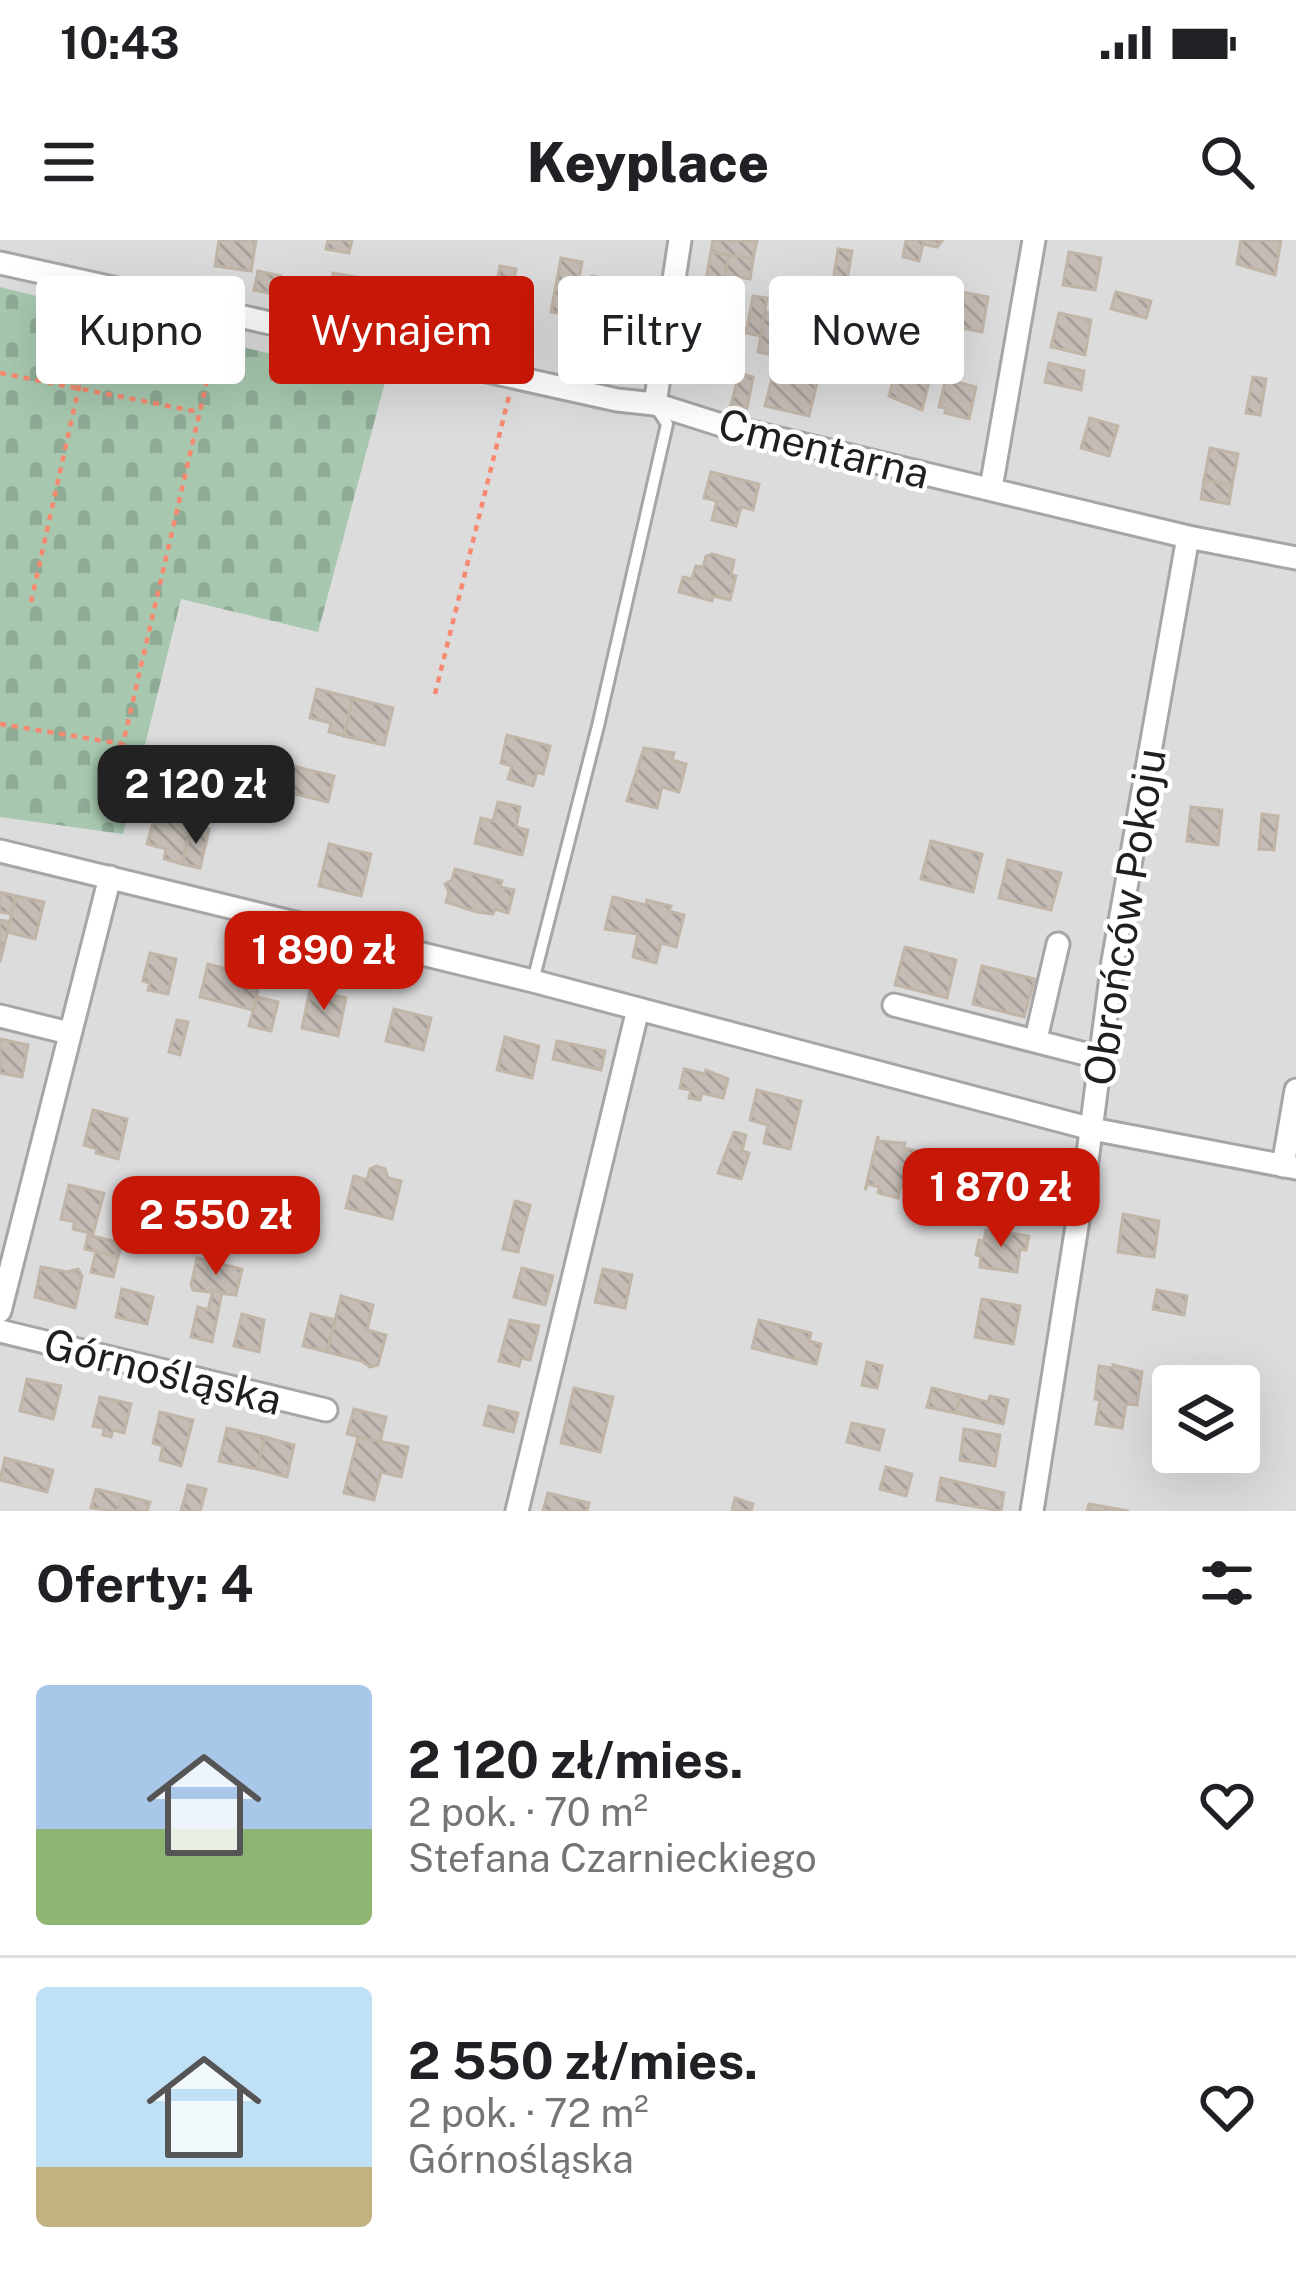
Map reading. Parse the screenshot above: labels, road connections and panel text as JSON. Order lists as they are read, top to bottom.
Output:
{
  "streets": {
    "street": ["Cmentarna", "Obrońców Pokoju", "Górnośląska"]
  },
  "crossings": [
    ["Cmentarna", "Obrońców Pokoju"]
  ],
  "page": {
    "status": "10:43",
    "header": "Keyplace",
    "chip": [
      "Kupno",
      "Wynajem",
      "Filtry",
      "Nowe"
    ],
    "price": [
      "2 120 zł",
      "1 890 zł",
      "1 870 zł",
      "2 550 zł"
    ],
    "heading": "Oferty: 4",
    "list": [
      {
        "name": "2 120 zł/mies.",
        "note": "2 pok. · 70 m² · Stefana Czarnieckiego"
      },
      {
        "name": "2 550 zł/mies.",
        "note": "2 pok. · 72 m² · Górnośląska"
      }
    ]
  }
}
